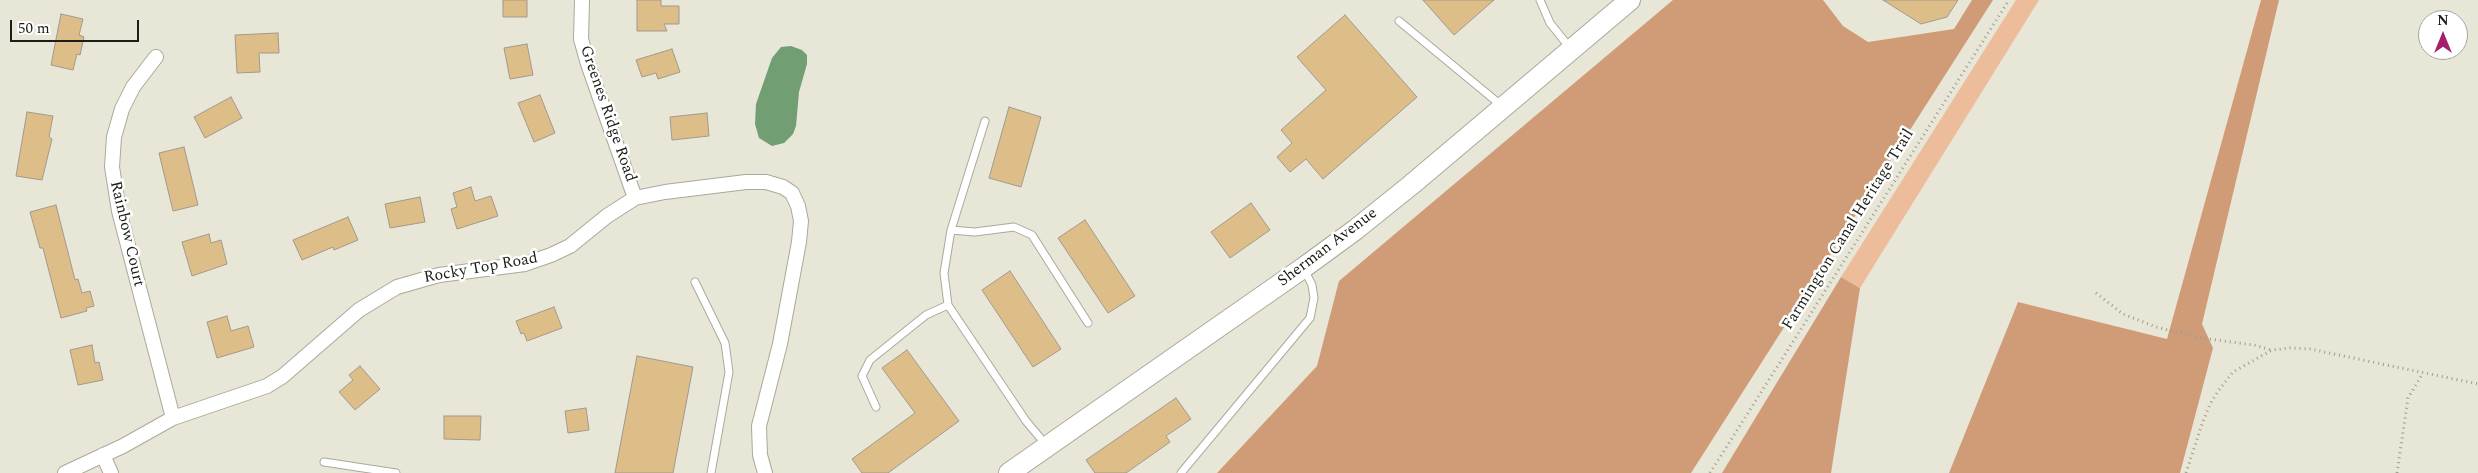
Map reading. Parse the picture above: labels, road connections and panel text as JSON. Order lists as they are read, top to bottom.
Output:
{
  "streets": {
    "main road": ["Sherman Avenue"],
    "street": ["Greenes Ridge Road", "Rainbow Court", "Rocky Top Road"],
    "path": ["Farmington Canal Heritage Trail"]
  },
  "crossings": [
    ["Greenes Ridge Road", "Rocky Top Road"],
    ["Rainbow Court", "Rocky Top Road"]
  ],
  "scale_bar": "50 m",
  "north": "top"
}
